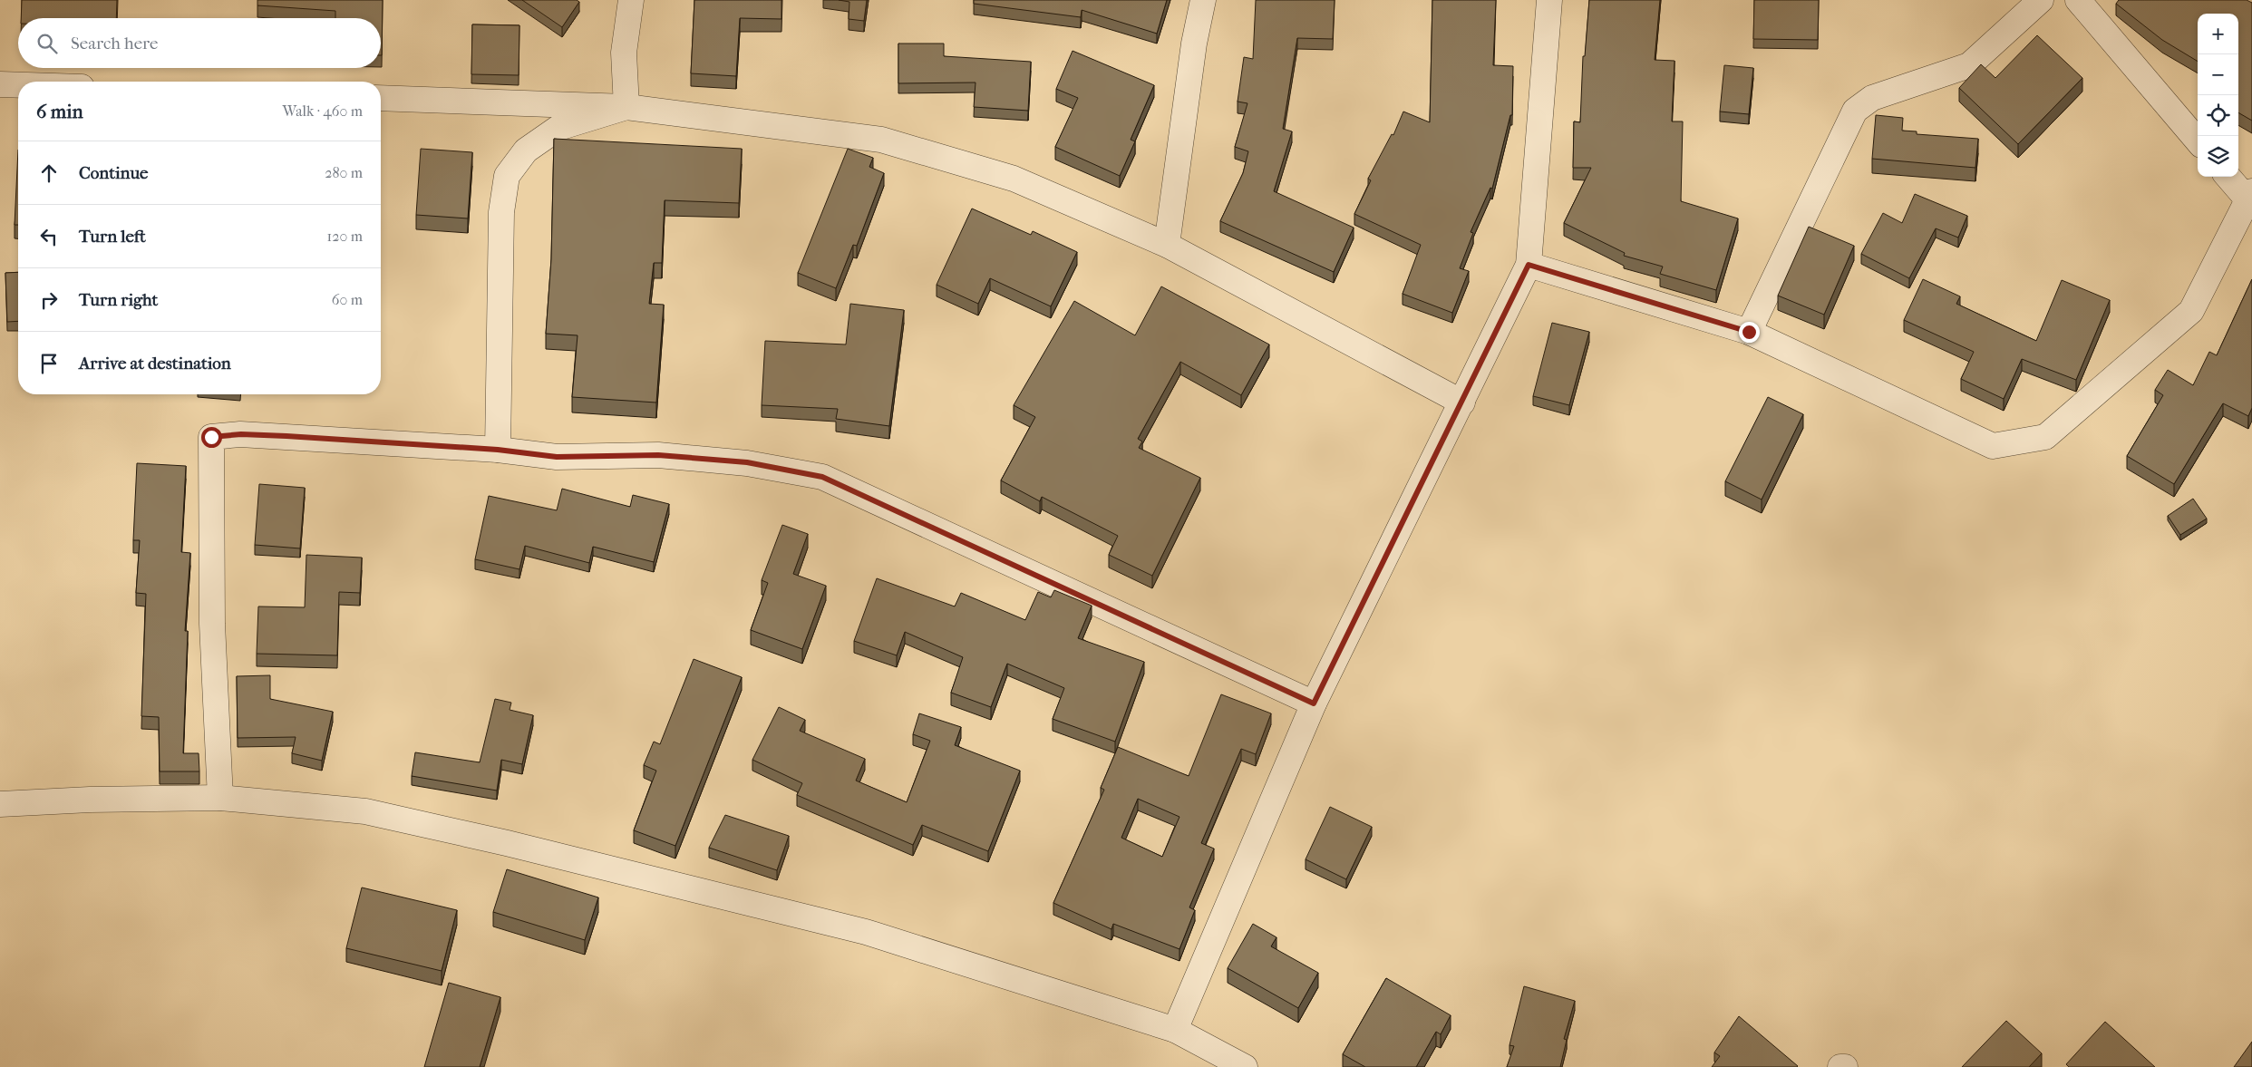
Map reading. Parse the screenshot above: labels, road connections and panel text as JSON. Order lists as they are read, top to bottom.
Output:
{
  "page": {
    "map_buttons": ["+", "−"],
    "search": "Search here",
    "heading": ["6 min", "Walk · 460 m"],
    "list": [
      ["Continue", "280 m"],
      ["Turn left", "120 m"],
      ["Turn right", "60 m"],
      "Arrive at destination"
    ]
  }
}
